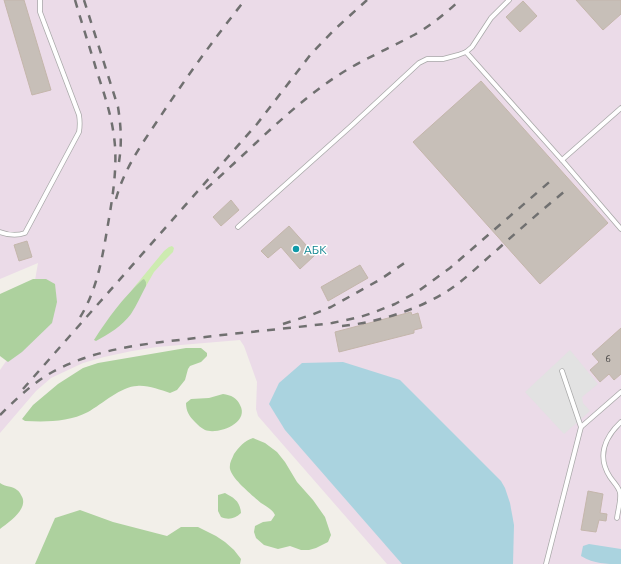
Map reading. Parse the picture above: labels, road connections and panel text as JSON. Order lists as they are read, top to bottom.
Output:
{
  "places": ["АБК"],
  "house_numbers": ["6"]
}
